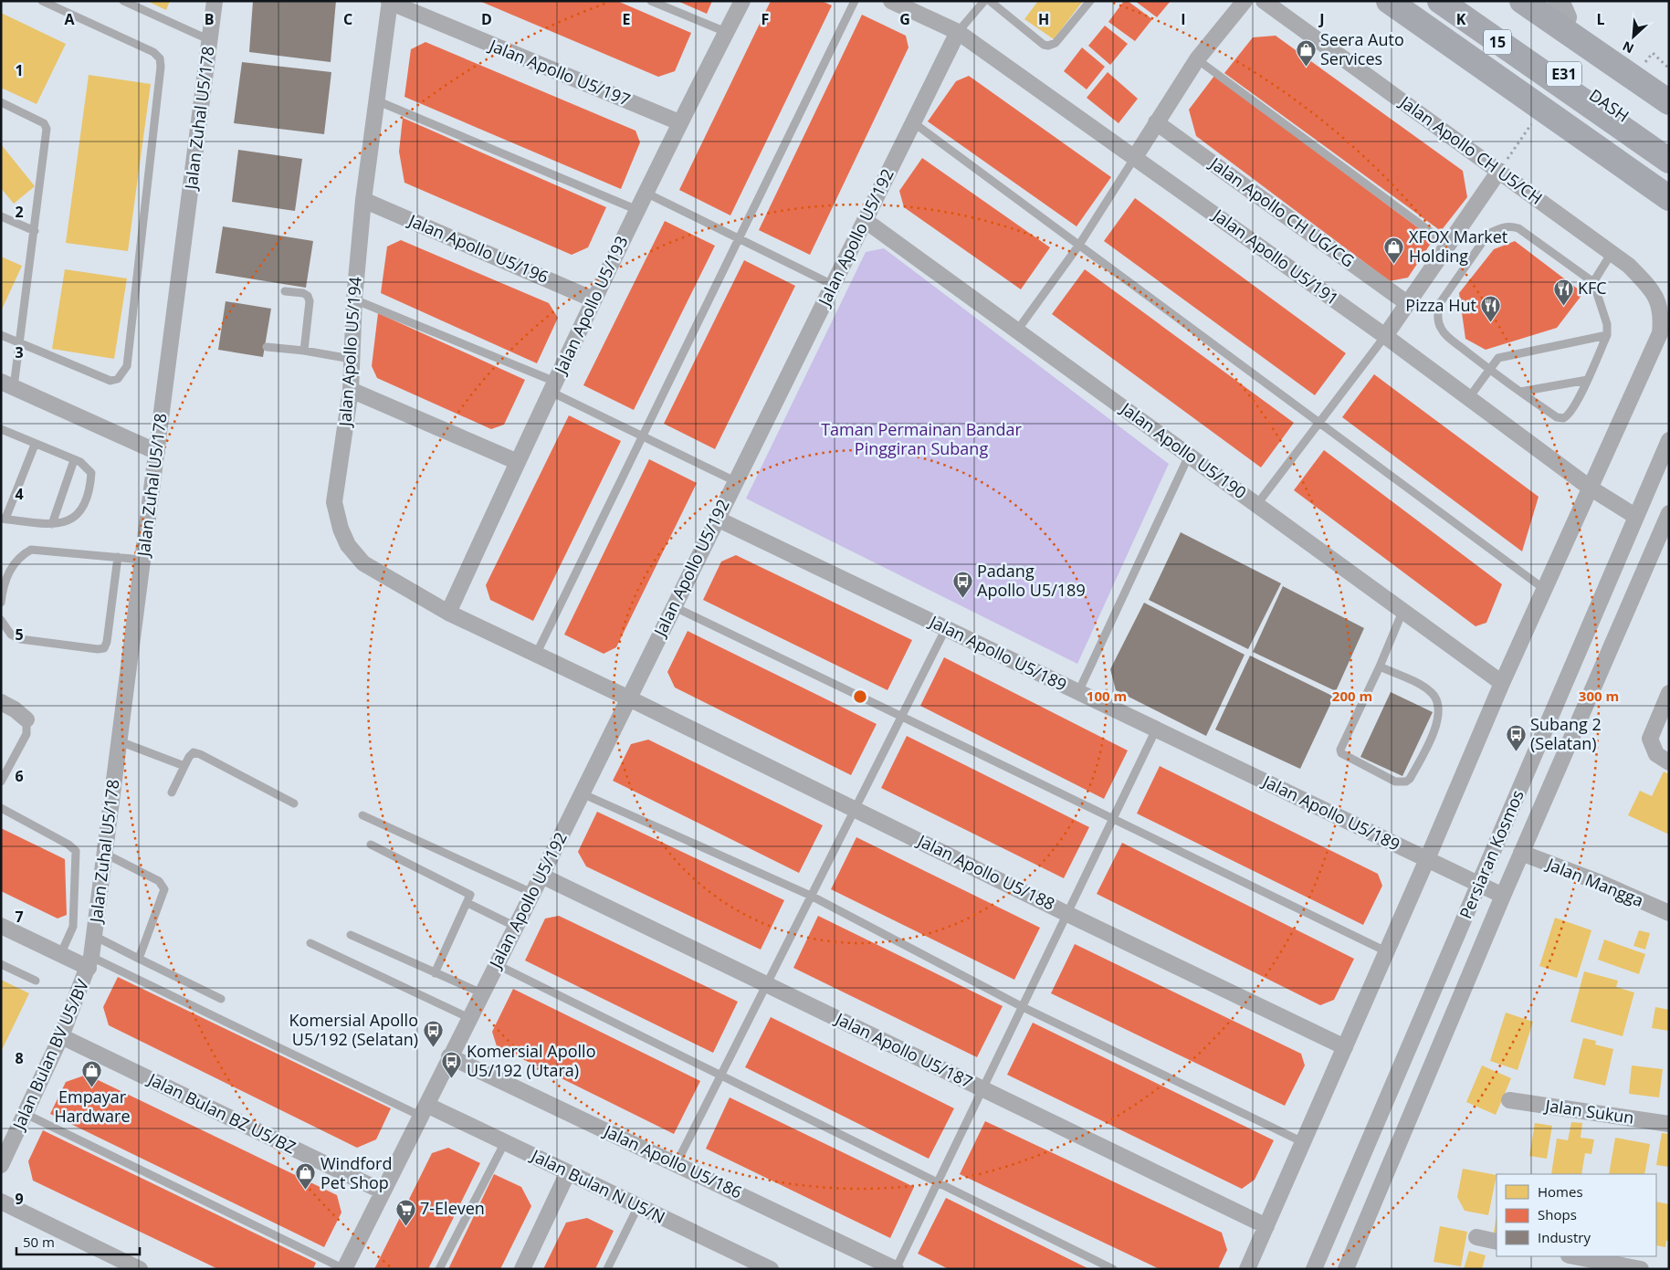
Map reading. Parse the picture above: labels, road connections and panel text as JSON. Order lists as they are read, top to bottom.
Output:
{
  "streets": {
    "highway": ["15", "E31", "DASH"],
    "street": [
      "Jalan Apollo U5/197",
      "Jalan Zuhal U5/178",
      "Jalan Apollo CH U5/CH",
      "Jalan Apollo CH UG/CG",
      "Jalan Apollo U5/192",
      "Jalan Apollo U5/196",
      "Jalan Apollo U5/191",
      "Jalan Apollo U5/193",
      "Jalan Apollo U5/194",
      "Jalan Apollo U5/190",
      "Jalan Apollo U5/189",
      "Persiaran Kosmos",
      "Jalan Apollo U5/188",
      "Jalan Mangga",
      "Jalan Apollo U5/187",
      "Jalan Bulan BV U5/BV",
      "Jalan Sukun",
      "Jalan Bulan BZ U5/BZ",
      "Jalan Apollo U5/186",
      "Jalan Bulan N U5/N"
    ]
  },
  "crossings": [
    ["15", "DASH"],
    ["Jalan Apollo U5/197", "Jalan Apollo U5/193"],
    ["Jalan Apollo U5/197", "Jalan Apollo U5/194"],
    ["Jalan Zuhal U5/178", "Jalan Bulan BV U5/BV"],
    ["Jalan Apollo CH U5/CH", "Jalan Apollo U5/191"],
    ["Jalan Apollo U5/192", "Jalan Apollo U5/191"],
    ["Jalan Apollo U5/192", "Jalan Apollo U5/194"],
    ["Jalan Apollo U5/192", "Jalan Apollo U5/190"],
    ["Jalan Apollo U5/192", "Jalan Apollo U5/189"],
    ["Jalan Apollo U5/192", "Jalan Apollo U5/188"],
    ["Jalan Apollo U5/192", "Jalan Apollo U5/187"],
    ["Jalan Apollo U5/192", "Jalan Bulan BZ U5/BZ"],
    ["Jalan Apollo U5/192", "Jalan Apollo U5/186"],
    ["Jalan Apollo U5/192", "Jalan Bulan N U5/N"],
    ["Jalan Apollo U5/196", "Jalan Apollo U5/193"],
    ["Jalan Apollo U5/196", "Jalan Apollo U5/194"],
    ["Jalan Apollo U5/191", "Persiaran Kosmos"],
    ["Jalan Apollo U5/193", "Jalan Apollo U5/194"],
    ["Jalan Apollo U5/194", "Jalan Apollo U5/188"],
    ["Jalan Apollo U5/189", "Persiaran Kosmos"],
    ["Persiaran Kosmos", "Jalan Mangga"],
    ["Jalan Bulan BV U5/BV", "Jalan Bulan BZ U5/BZ"]
  ],
  "parks": ["Taman Permainan Bandar Pinggiran Subang"],
  "places": {
    "shop": [
      "Seera Auto Services",
      "XFOX Market Holding",
      "Empayar Hardware",
      "Windford Pet Shop"
    ],
    "restaurant": ["KFC", "Pizza Hut"],
    "bus stop": [
      "Padang Apollo U5/189",
      "Subang 2 (Selatan)",
      "Komersial Apollo U5/192 (Selatan)",
      "Komersial Apollo U5/192 (Utara)"
    ],
    "supermarket": ["7-Eleven"]
  },
  "legend": ["Homes", "Shops", "Industry"],
  "scale_bar": "50 m",
  "north": "bottom left",
  "grid": {
    "columns": [
      "A",
      "B",
      "C",
      "D",
      "E",
      "F",
      "G",
      "H",
      "I",
      "J",
      "K",
      "L"
    ],
    "rows": [
      "1",
      "2",
      "3",
      "4",
      "5",
      "6",
      "7",
      "8",
      "9"
    ]
  },
  "rings": ["100 m", "200 m", "300 m"]
}
